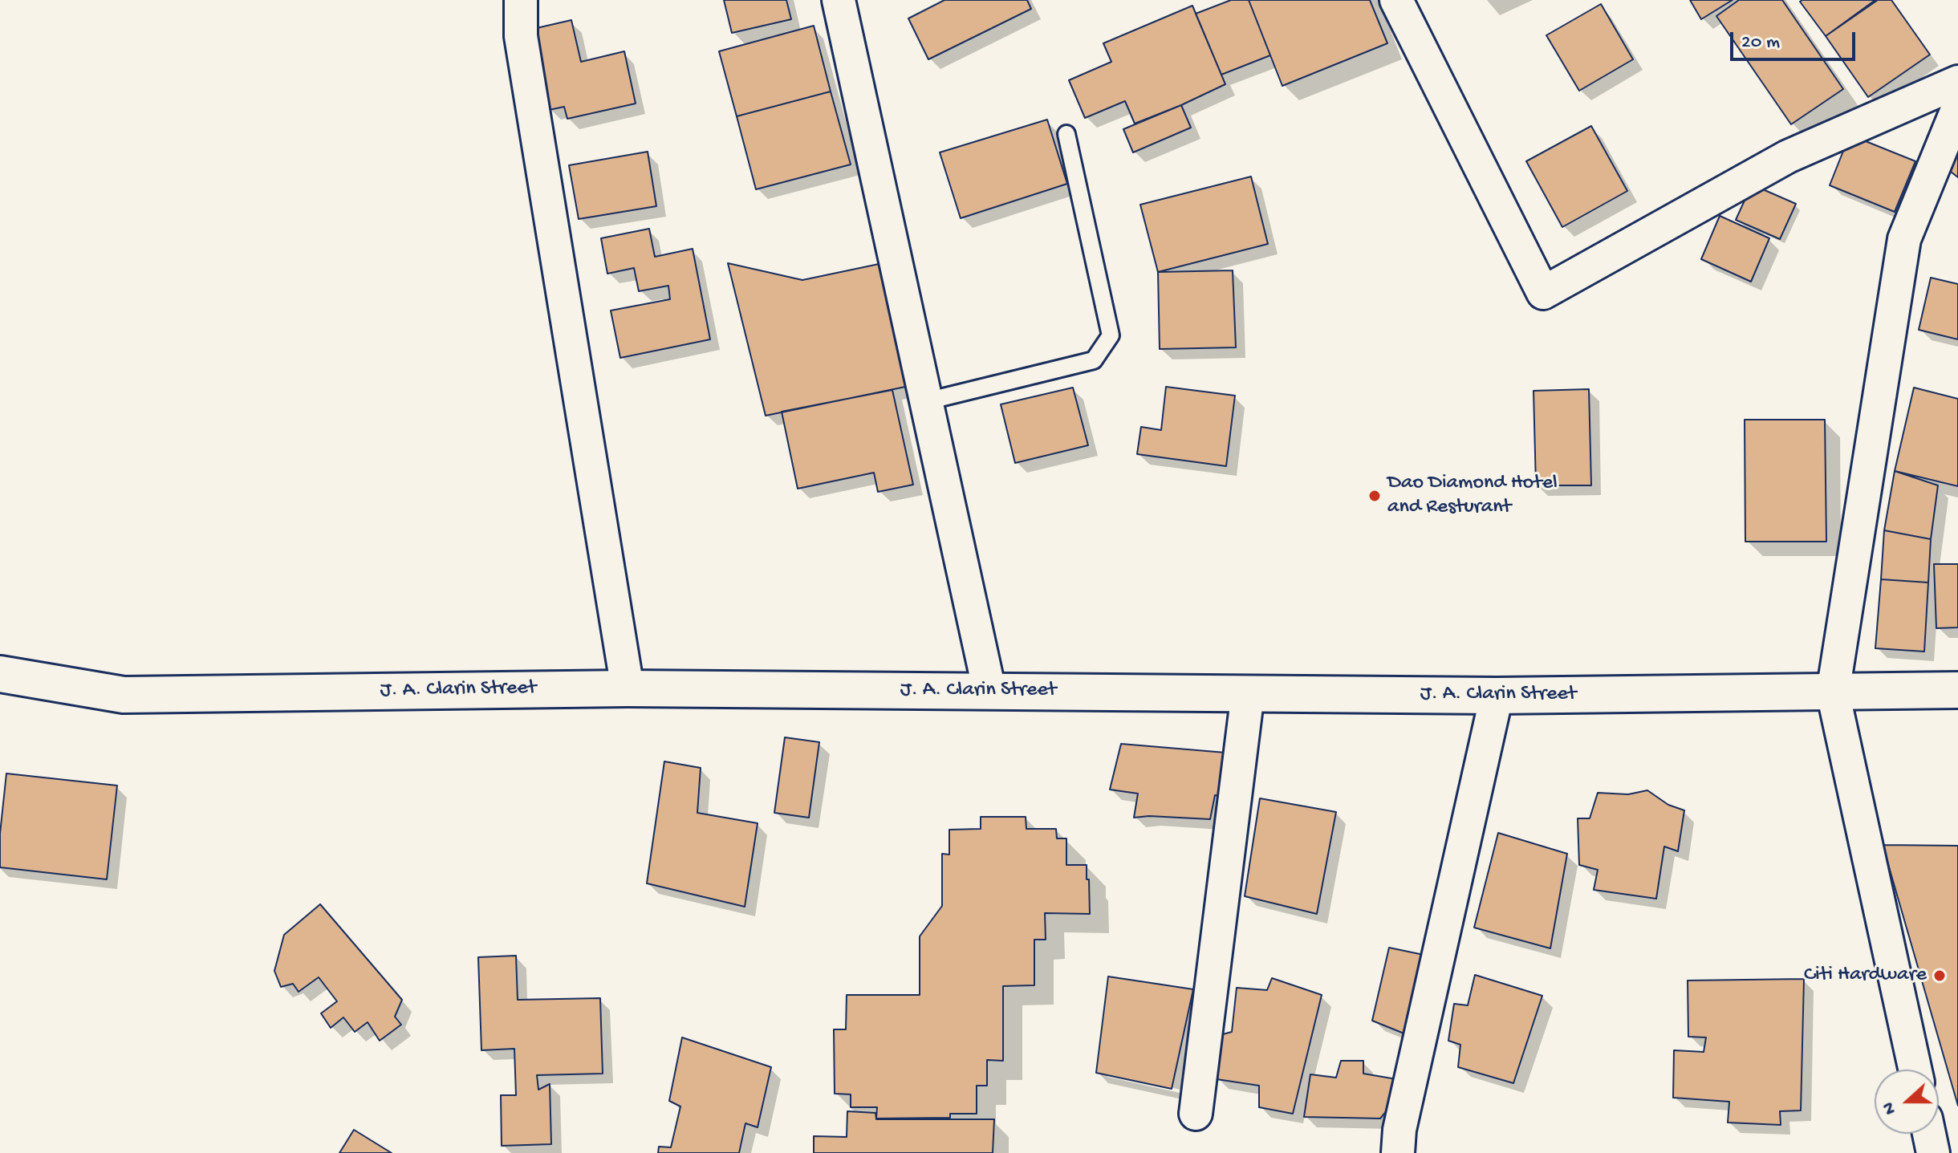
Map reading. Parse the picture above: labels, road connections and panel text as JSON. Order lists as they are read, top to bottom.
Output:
{
  "streets": {
    "main road": ["J. A. Clarin Street"]
  },
  "places": ["Dao Diamond Hotel and Resturant", "Citi Hardware"],
  "scale_bar": "20 m",
  "north": "left"
}
